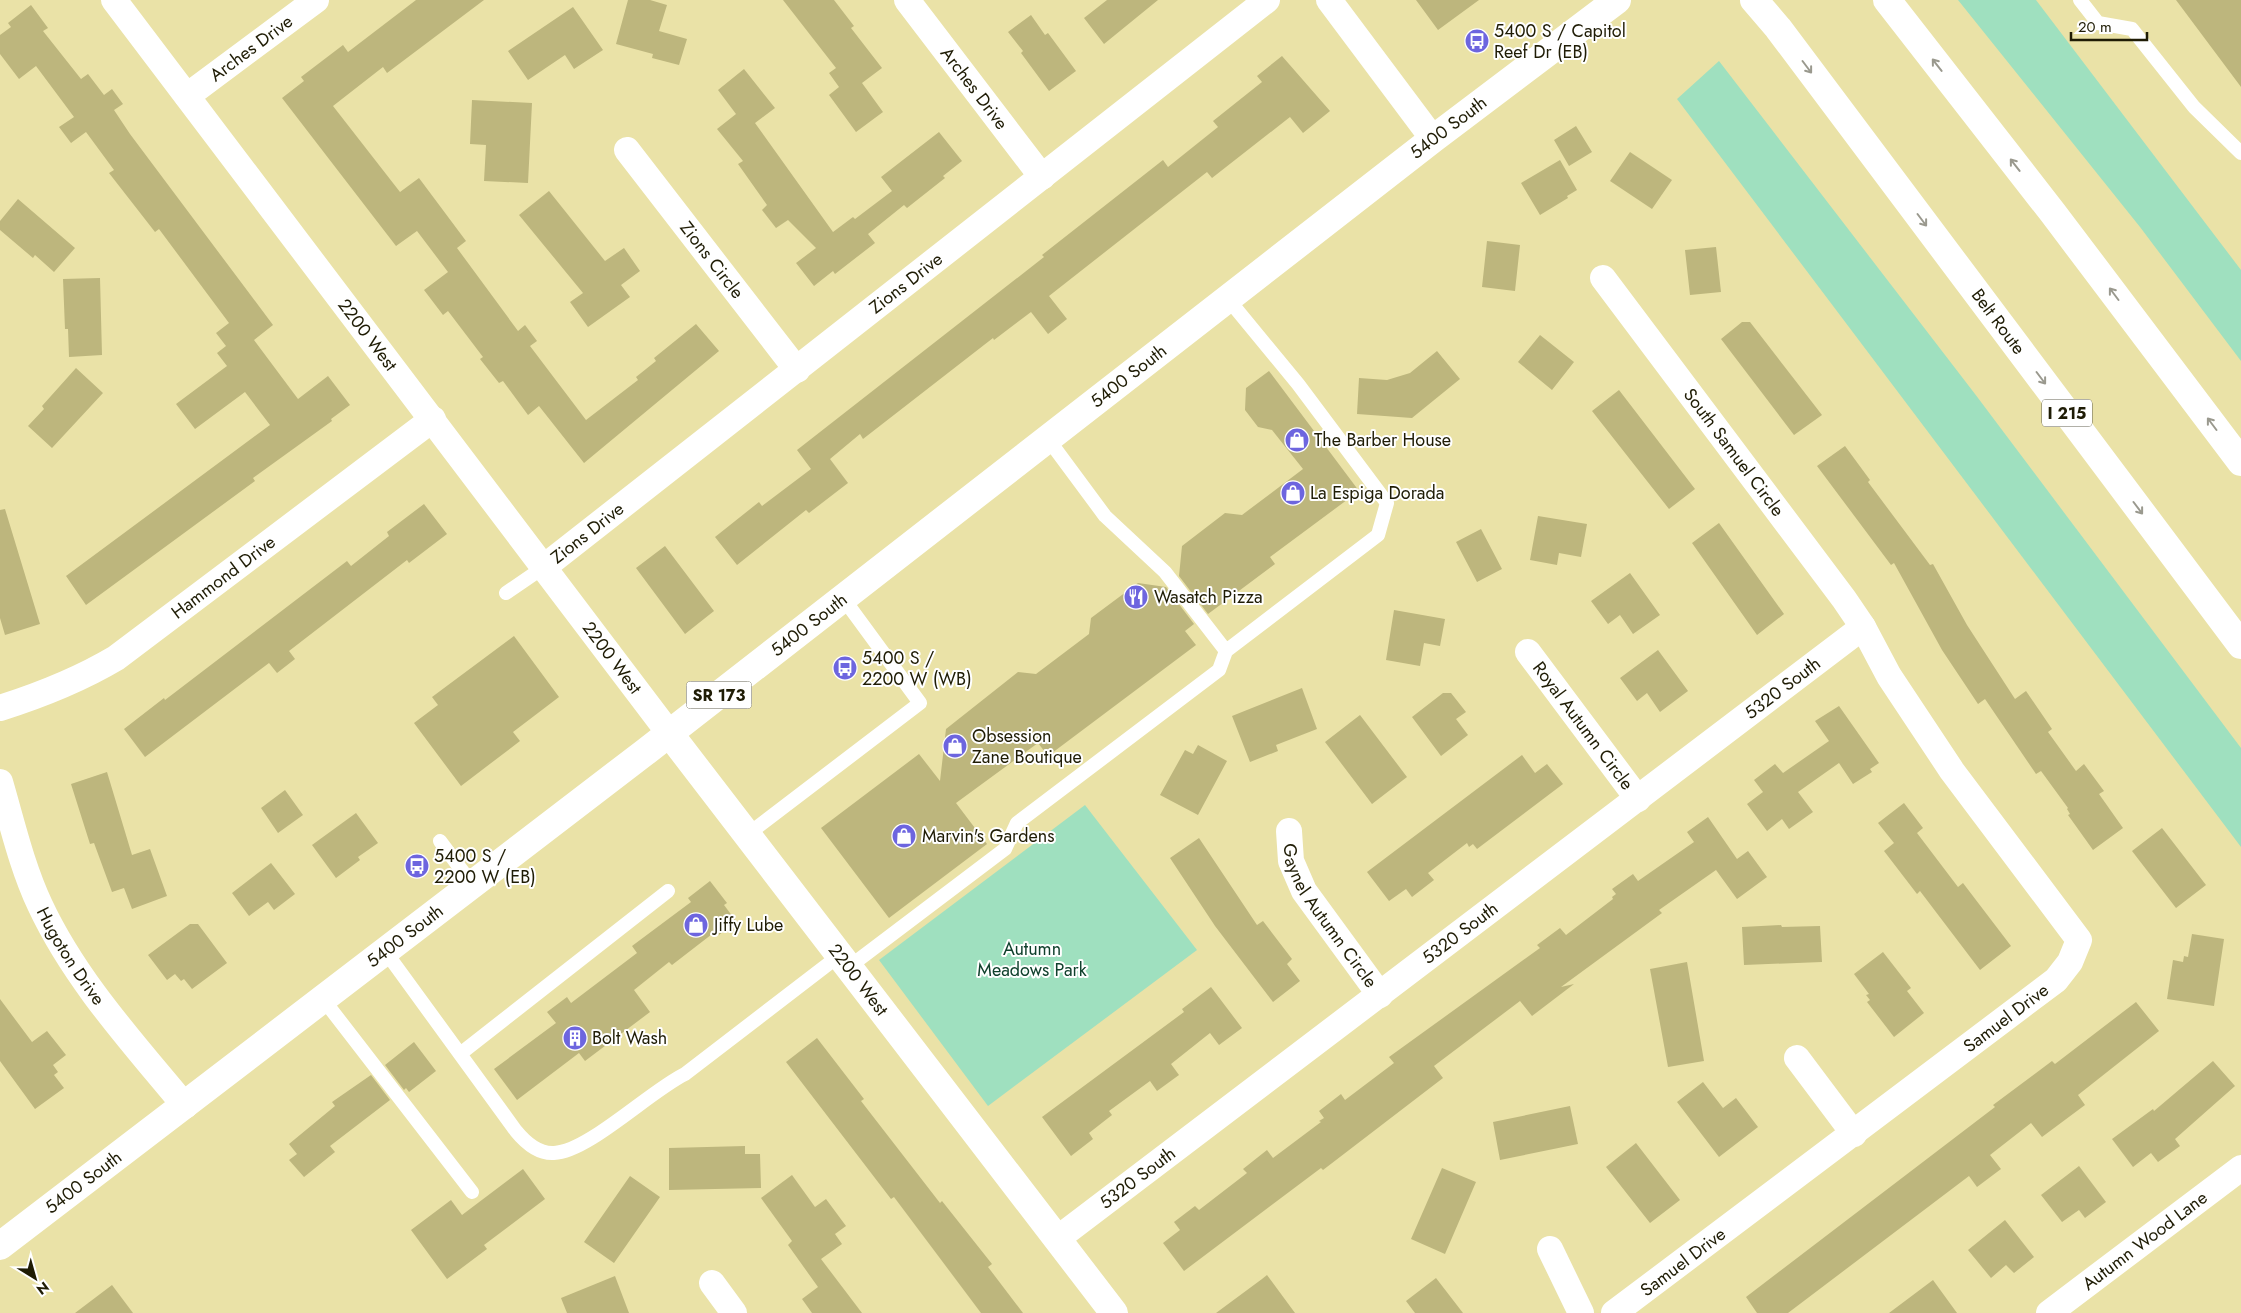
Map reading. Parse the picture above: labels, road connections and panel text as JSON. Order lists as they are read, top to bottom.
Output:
{
  "streets": {
    "main road": [
      "5400 South",
      "Belt Route",
      "2200 West",
      "I 215",
      "SR 173"
    ],
    "street": [
      "Arches Drive",
      "Zions Circle",
      "Zions Drive",
      "South Samuel Circle",
      "Hammond Drive",
      "5320 South",
      "Royal Autumn Circle",
      "Gaynel Autumn Circle",
      "Hugoton Drive",
      "Samuel Drive",
      "Autumn Wood Lane"
    ]
  },
  "crossings": [
    ["Arches Drive", "Zions Drive"],
    ["Arches Drive", "2200 West"],
    ["5400 South", "2200 West"],
    ["5400 South", "Hugoton Drive"],
    ["Zions Circle", "Zions Drive"],
    ["Zions Drive", "2200 West"],
    ["2200 West", "Hammond Drive"],
    ["2200 West", "5320 South"],
    ["South Samuel Circle", "5320 South"],
    ["South Samuel Circle", "Samuel Drive"],
    ["5320 South", "Royal Autumn Circle"],
    ["5320 South", "Gaynel Autumn Circle"],
    ["5320 South", "Samuel Drive"]
  ],
  "parks": ["Autumn Meadows Park"],
  "places": {
    "bus stop": ["5400 S / Capitol Reef Dr (EB)", "5400 S / 2200 W (WB)", "5400 S / 2200 W (EB)"],
    "shop": [
      "The Barber House",
      "La Espiga Dorada",
      "Obsession Zane Boutique",
      "Marvin's Gardens",
      "Jiffy Lube"
    ],
    "restaurant": ["Wasatch Pizza"],
    "building": ["Bolt Wash"]
  },
  "scale_bar": "20 m",
  "north": "bottom right"
}
